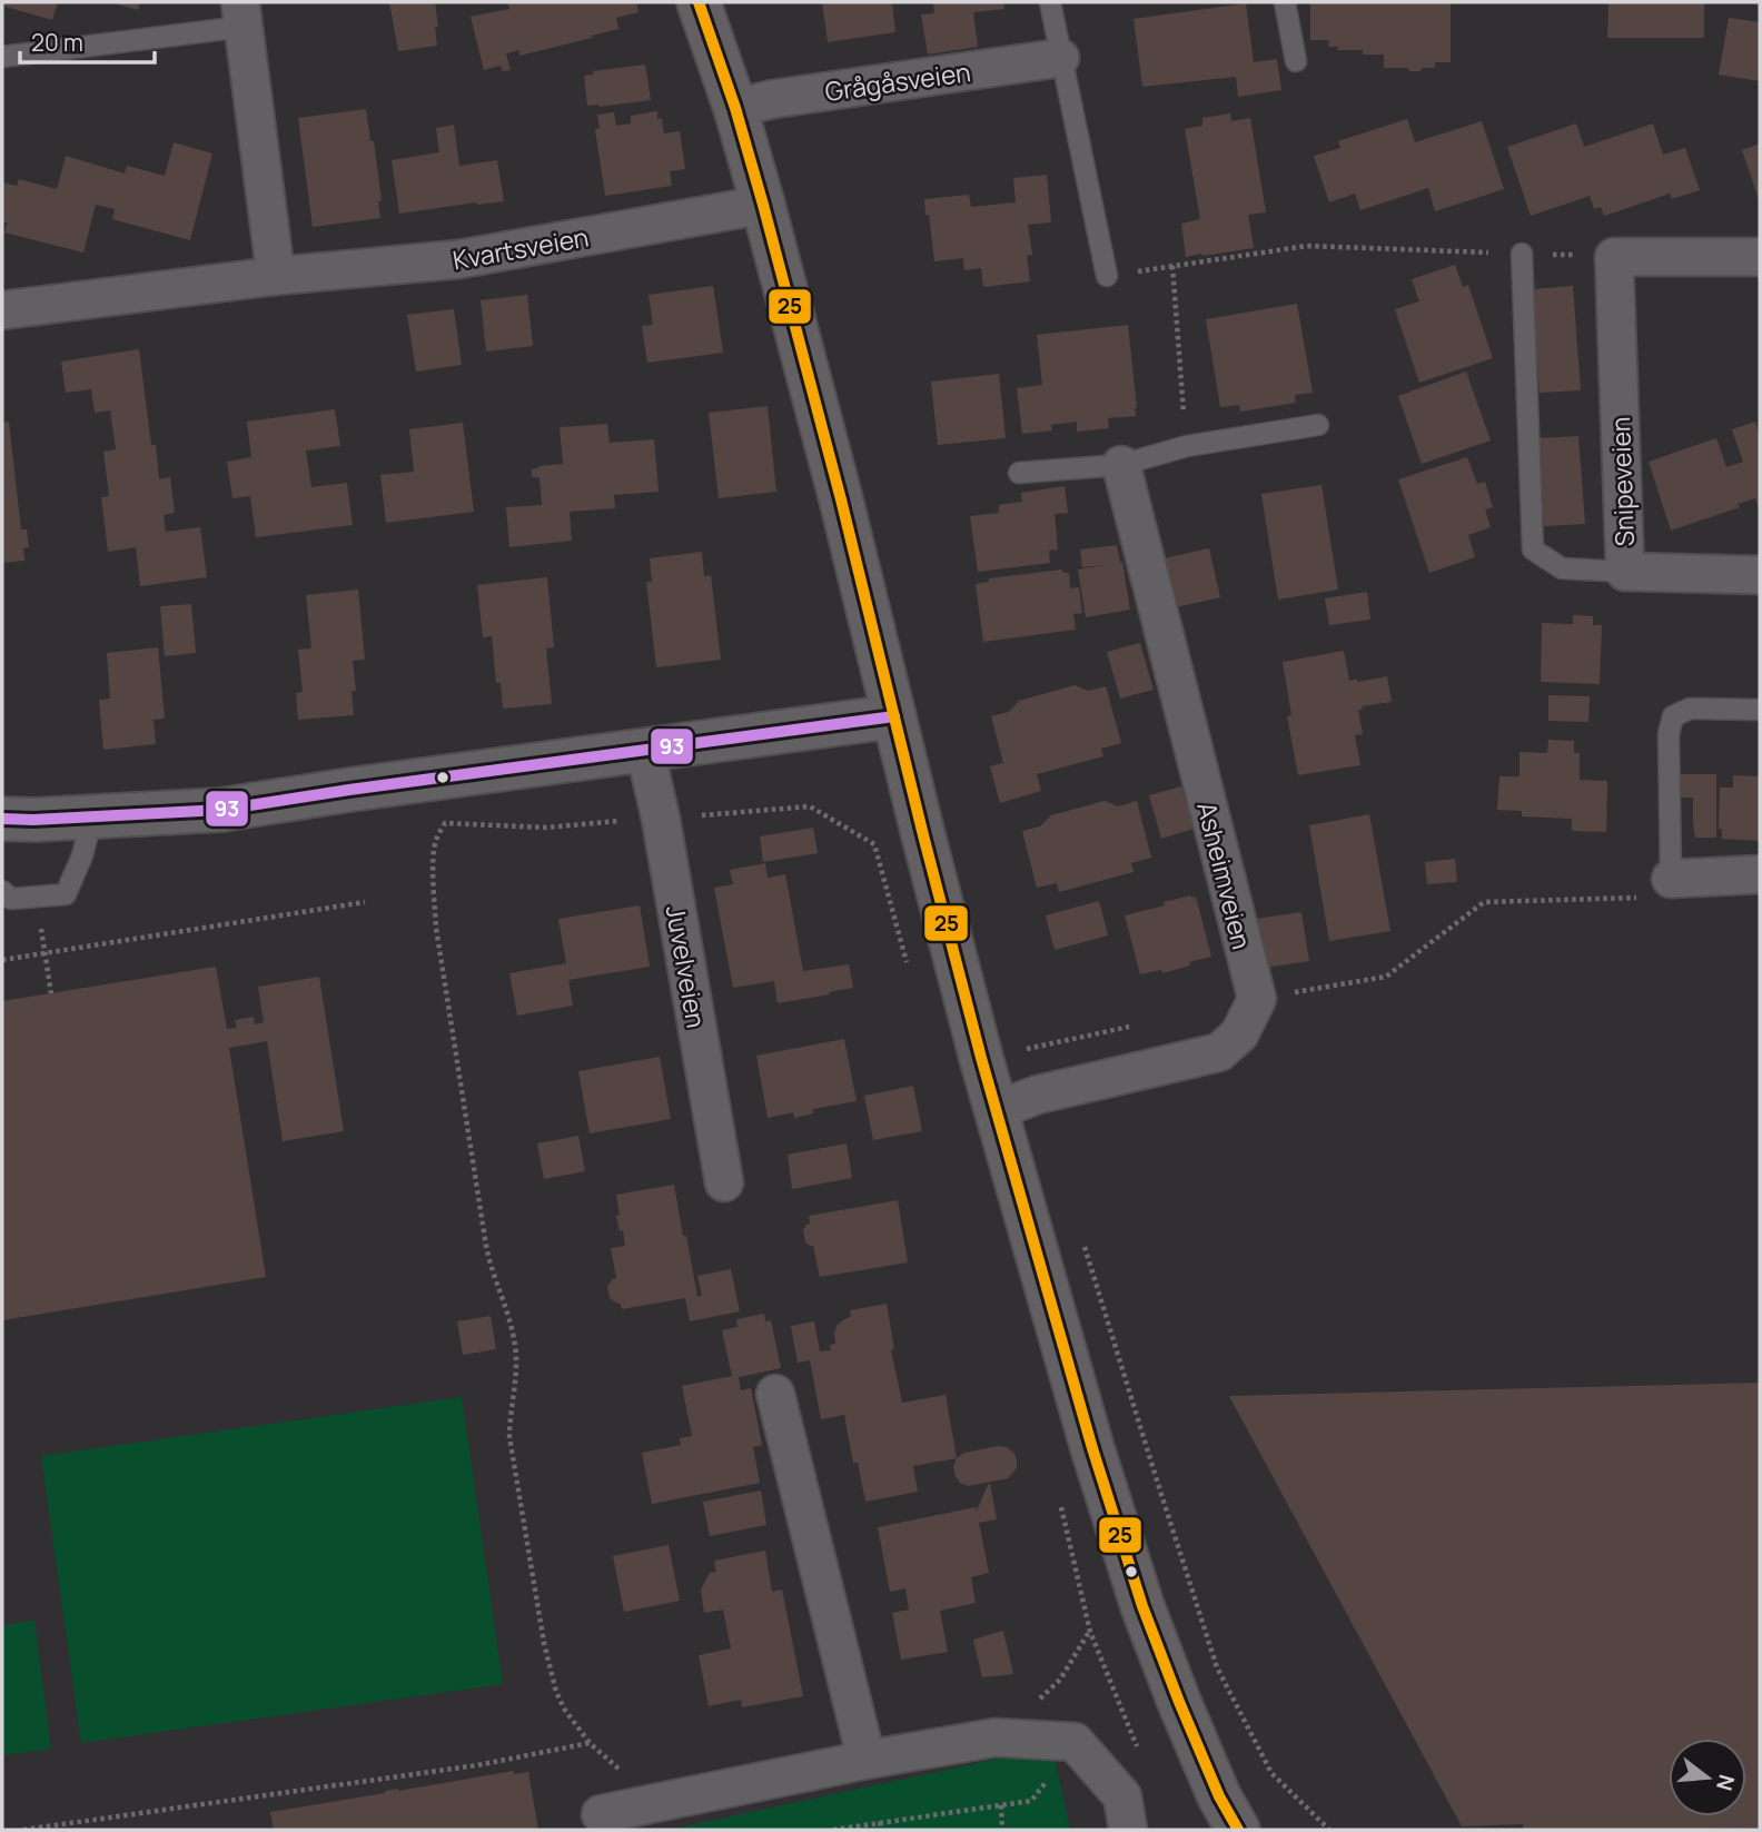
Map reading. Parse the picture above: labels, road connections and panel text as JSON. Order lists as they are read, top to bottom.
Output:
{
  "streets": {
    "street": [
      "Grågåsveien",
      "Kvartsveien",
      "Snipeveien",
      "Asheimveien",
      "Juvelveien"
    ]
  },
  "lines": ["transit line 25", "transit line 93"],
  "scale_bar": "20 m",
  "north": "right"
}
